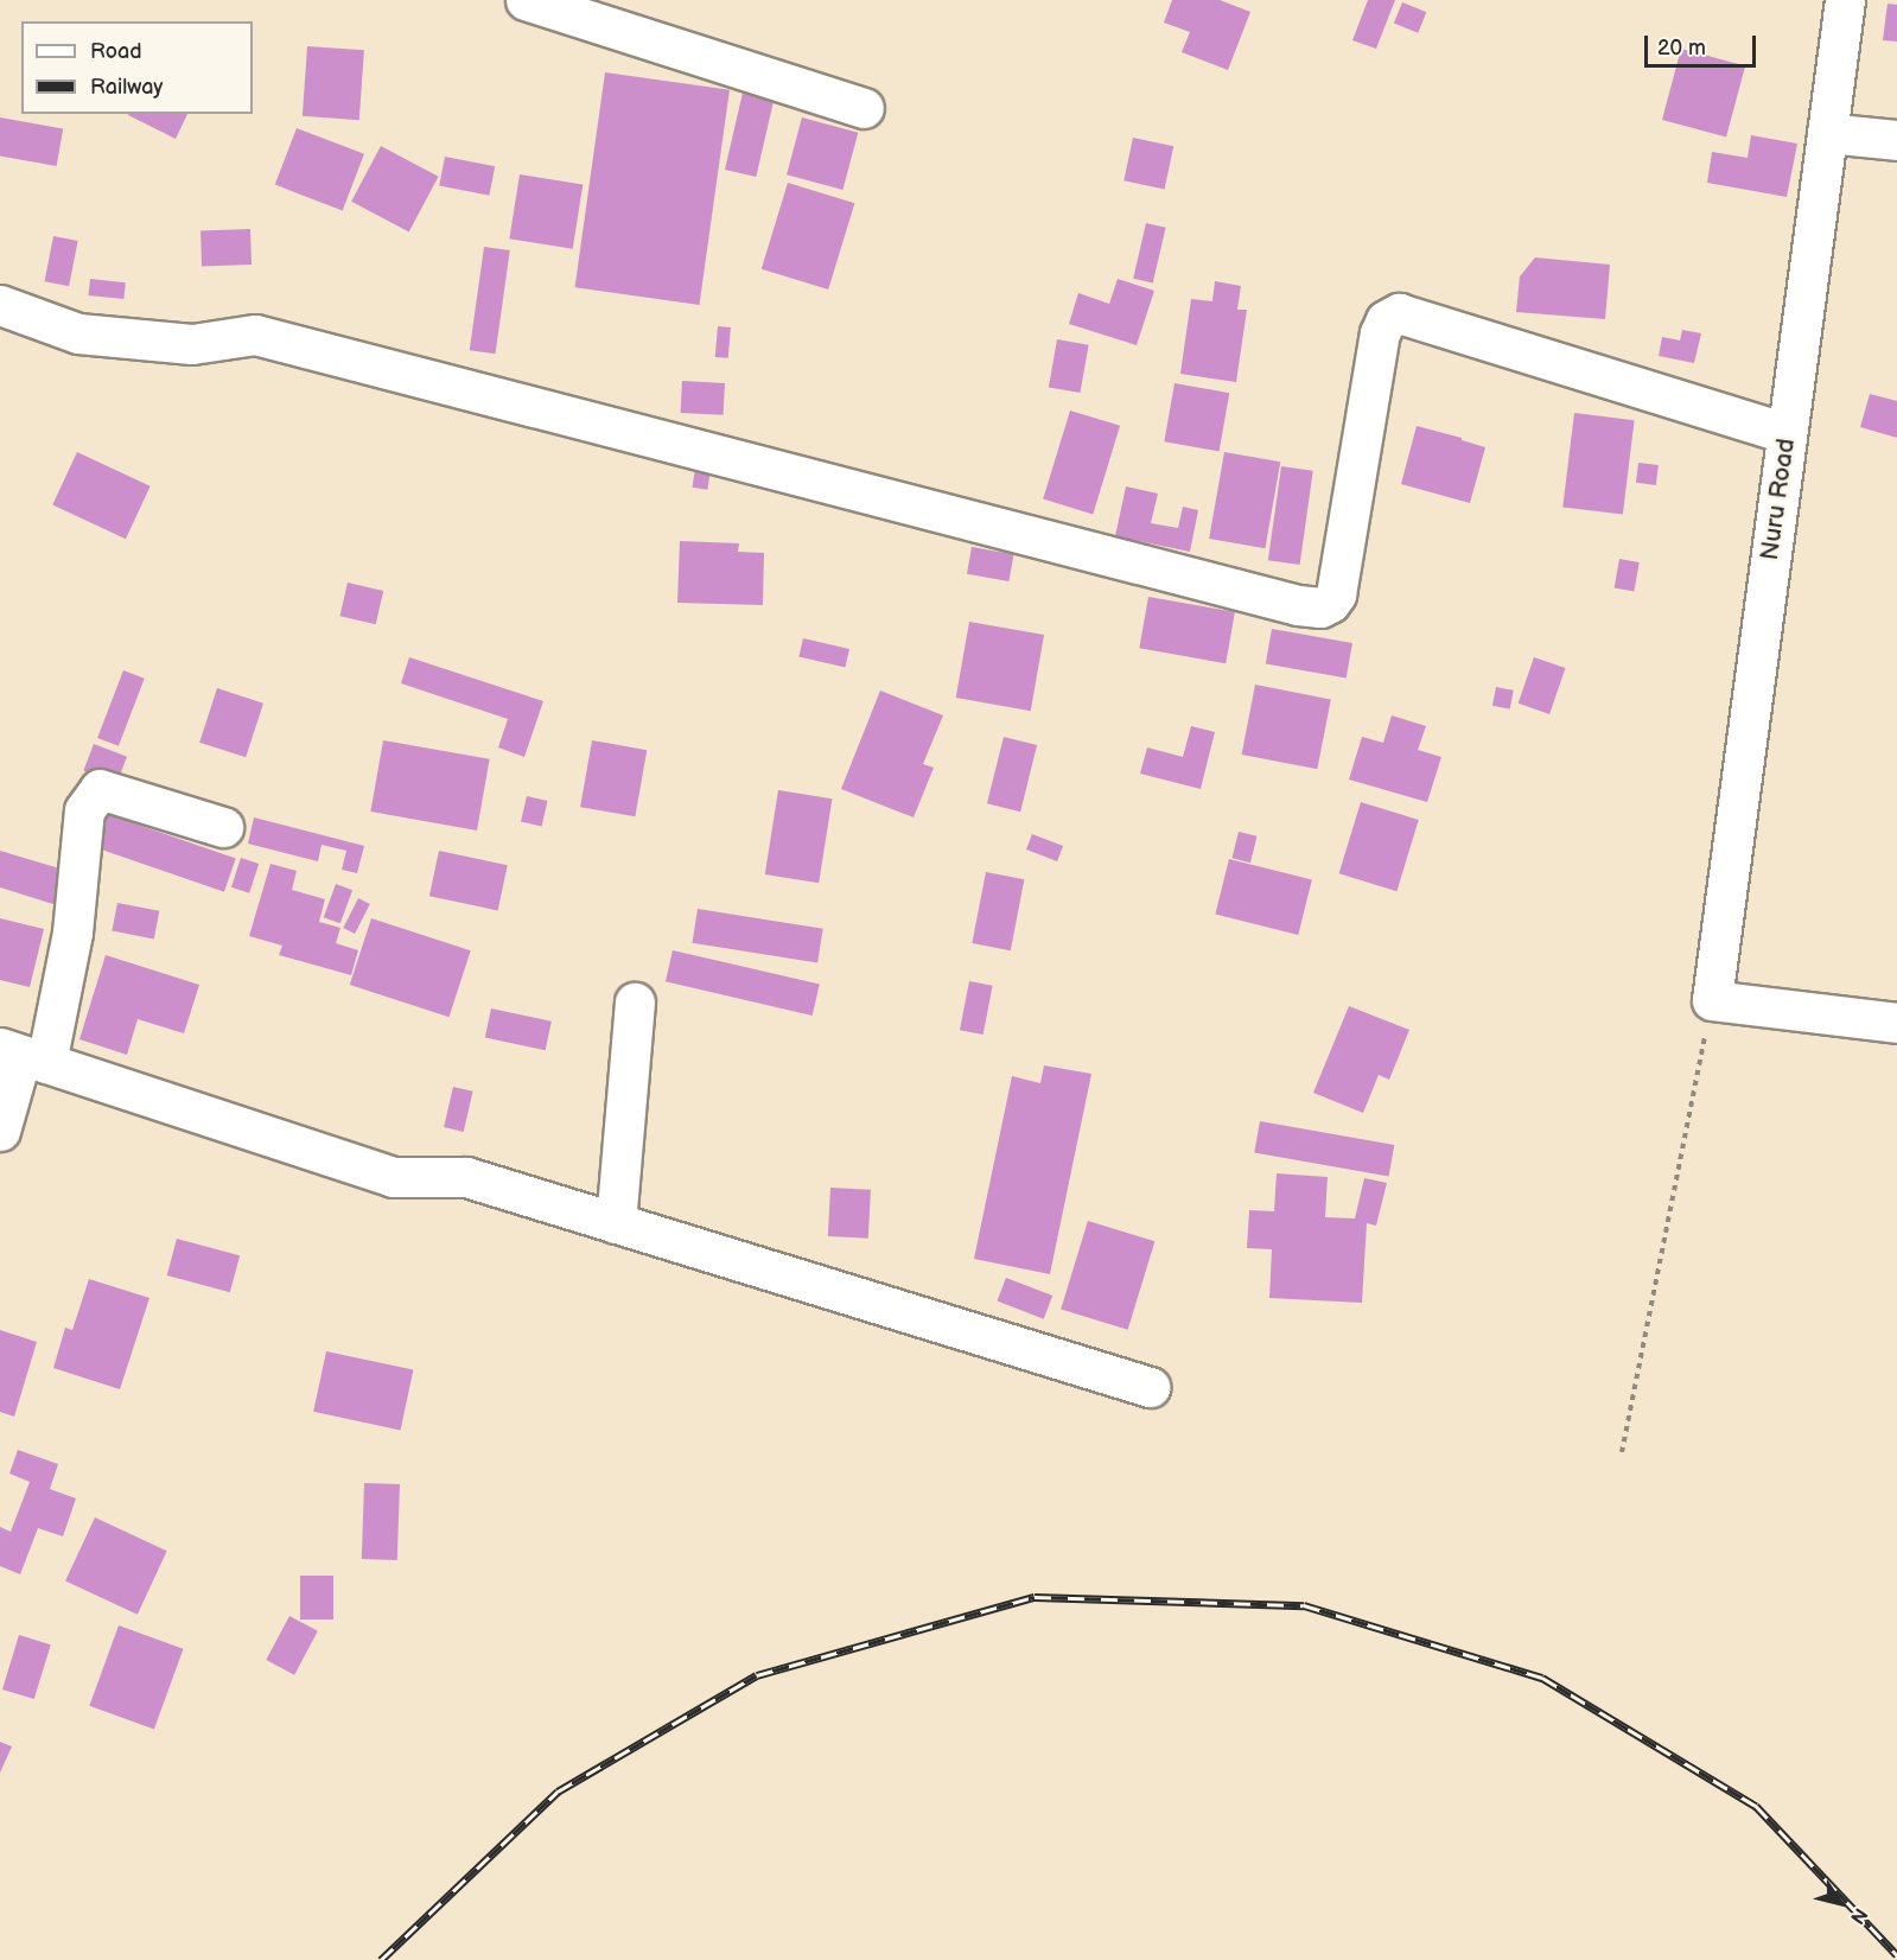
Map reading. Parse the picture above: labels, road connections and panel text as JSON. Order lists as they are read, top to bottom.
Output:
{
  "streets": {
    "street": ["Nuru Road"]
  },
  "legend": ["Road", "Railway"],
  "scale_bar": "20 m",
  "north": "bottom right"
}
